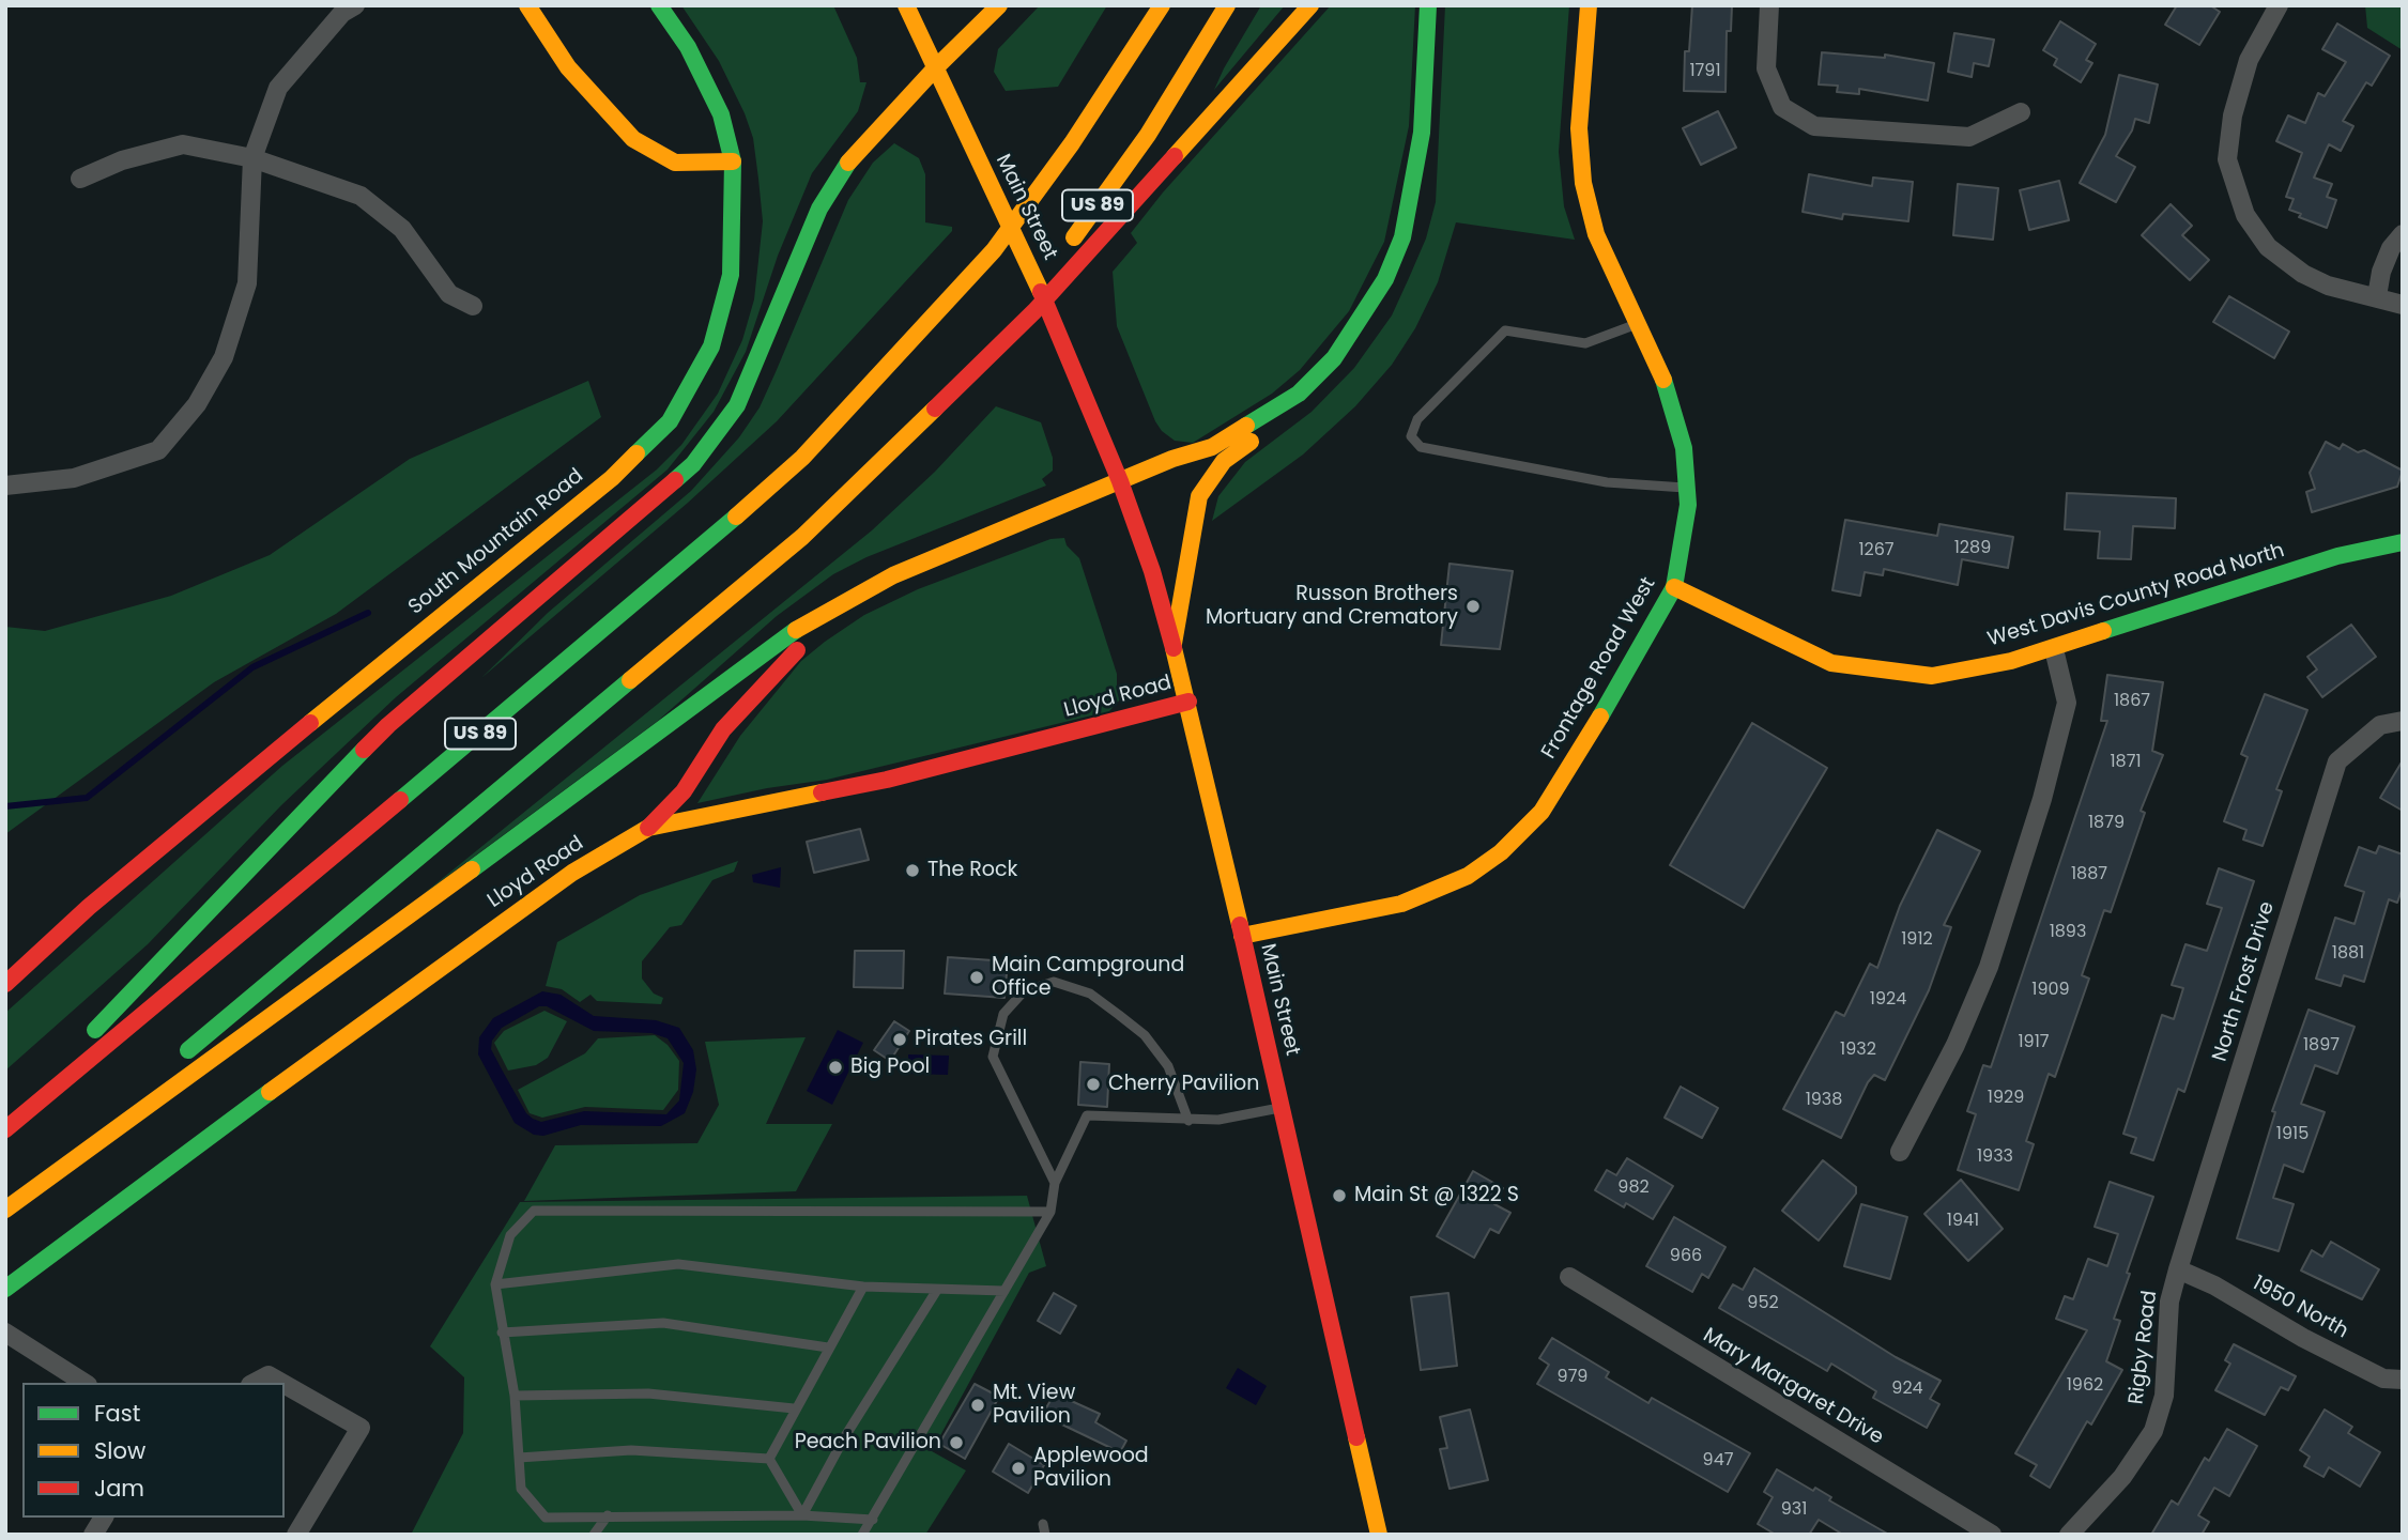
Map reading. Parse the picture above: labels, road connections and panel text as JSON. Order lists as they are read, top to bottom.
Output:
{
  "streets": {
    "main road": [
      "US 89",
      "Main Street",
      "South Mountain Road",
      "West Davis County Road North",
      "Frontage Road West",
      "Lloyd Road"
    ],
    "street": [
      "North Frost Drive",
      "1950 North",
      "Rigby Road",
      "Mary Margaret Drive"
    ]
  },
  "crossings": [
    ["Main Street", "Frontage Road West"],
    ["Main Street", "Lloyd Road"],
    ["West Davis County Road North", "Frontage Road West"],
    ["North Frost Drive", "1950 North"],
    ["North Frost Drive", "Rigby Road"],
    ["1950 North", "Rigby Road"]
  ],
  "places": [
    "Russon Brothers Mortuary and Crematory",
    "The Rock",
    "Main Campground Office",
    "Pirates Grill",
    "Big Pool",
    "Cherry Pavilion",
    "Main St @ 1322 S",
    "Mt. View Pavilion",
    "Peach Pavilion",
    "Applewood Pavilion"
  ],
  "house_numbers": [
    "1791",
    "1289",
    "1267",
    "1867",
    "1871",
    "1879",
    "1887",
    "1893",
    "1912",
    "1881",
    "1909",
    "1924",
    "1917",
    "1897",
    "1932",
    "1929",
    "1938",
    "1915",
    "1933",
    "982",
    "1941",
    "966",
    "952",
    "979",
    "1962",
    "924",
    "947",
    "931"
  ],
  "legend": ["Fast", "Slow", "Jam"]
}
